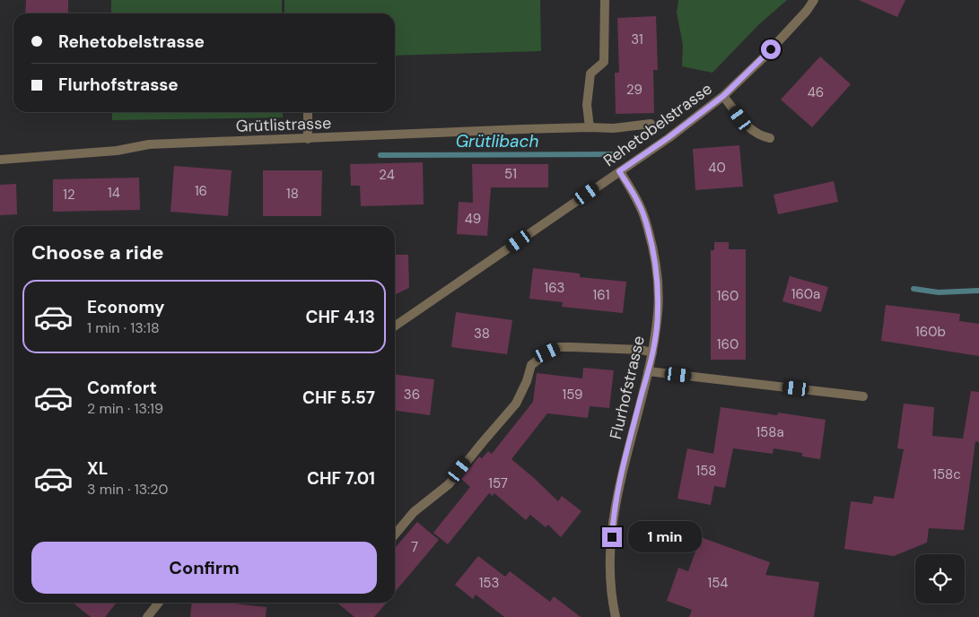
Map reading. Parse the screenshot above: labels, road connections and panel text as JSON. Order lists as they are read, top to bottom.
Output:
{
  "streets": {
    "street": ["Grütlistrasse", "Rehetobelstrasse", "Flurhofstrasse"]
  },
  "crossings": [
    ["Rehetobelstrasse", "Flurhofstrasse"]
  ],
  "water": ["Grütlibach"],
  "house_numbers": [
    "31",
    "29",
    "46",
    "40",
    "51",
    "24",
    "16",
    "14",
    "18",
    "12",
    "49",
    "163",
    "160a",
    "161",
    "160",
    "160b",
    "38",
    "160",
    "36",
    "159",
    "158a",
    "158",
    "158c",
    "157",
    "7",
    "153",
    "154"
  ],
  "page": {
    "banner": ["Rehetobelstrasse", "Flurhofstrasse"],
    "heading": "Choose a ride",
    "list": [
      {
        "name": "Economy",
        "note": "1 min · 13:18",
        "value": "CHF 4.13"
      },
      {
        "name": "Comfort",
        "note": "2 min · 13:19",
        "value": "CHF 5.57"
      },
      {
        "name": "XL",
        "note": "3 min · 13:20",
        "value": "CHF 7.01"
      }
    ],
    "bubble": "1 min",
    "buttons": "Confirm"
  }
}
